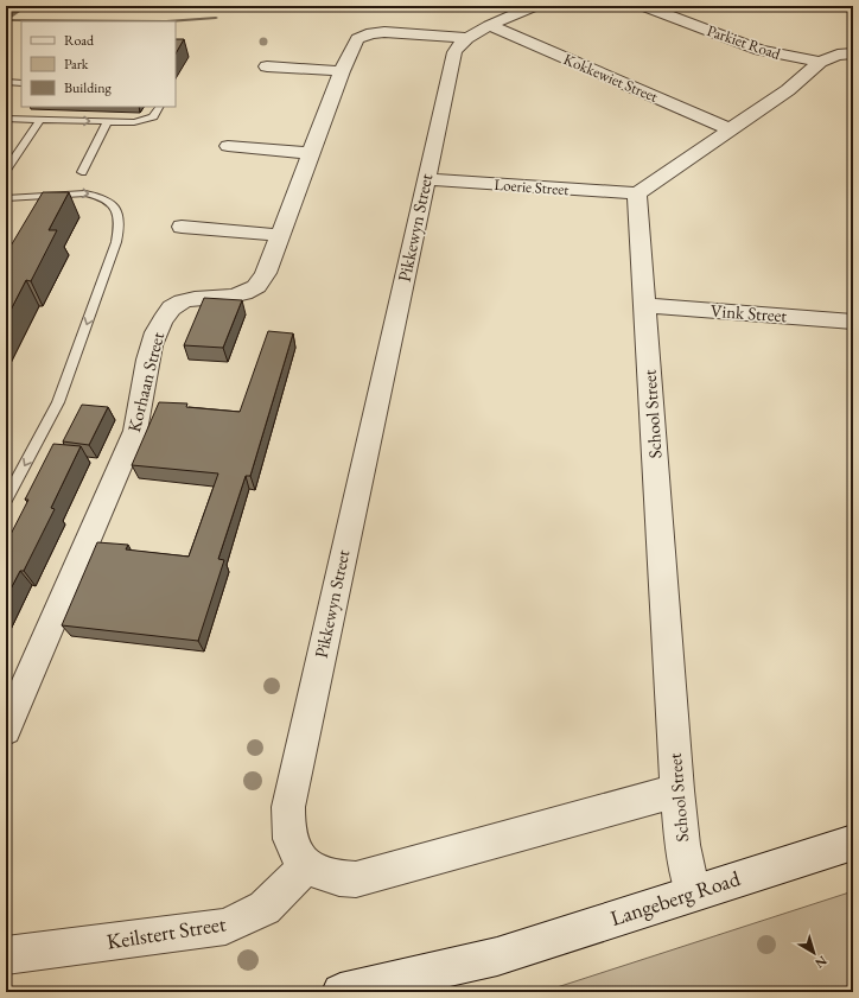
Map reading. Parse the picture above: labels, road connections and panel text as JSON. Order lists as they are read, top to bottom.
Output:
{
  "streets": {
    "street": [
      "Parkiet Road",
      "Kokkewiet Street",
      "Loerie Street",
      "Pikkewyn Street",
      "Vink Street",
      "Korhaan Street",
      "School Street",
      "Langeberg Road",
      "Keilstert Street"
    ]
  },
  "crossings": [
    ["Loerie Street", "Pikkewyn Street"],
    ["Loerie Street", "School Street"],
    ["Pikkewyn Street", "Korhaan Street"],
    ["Pikkewyn Street", "Keilstert Street"],
    ["Vink Street", "School Street"],
    ["School Street", "Langeberg Road"]
  ],
  "legend": ["Road", "Park", "Building"],
  "north": "bottom right"
}
